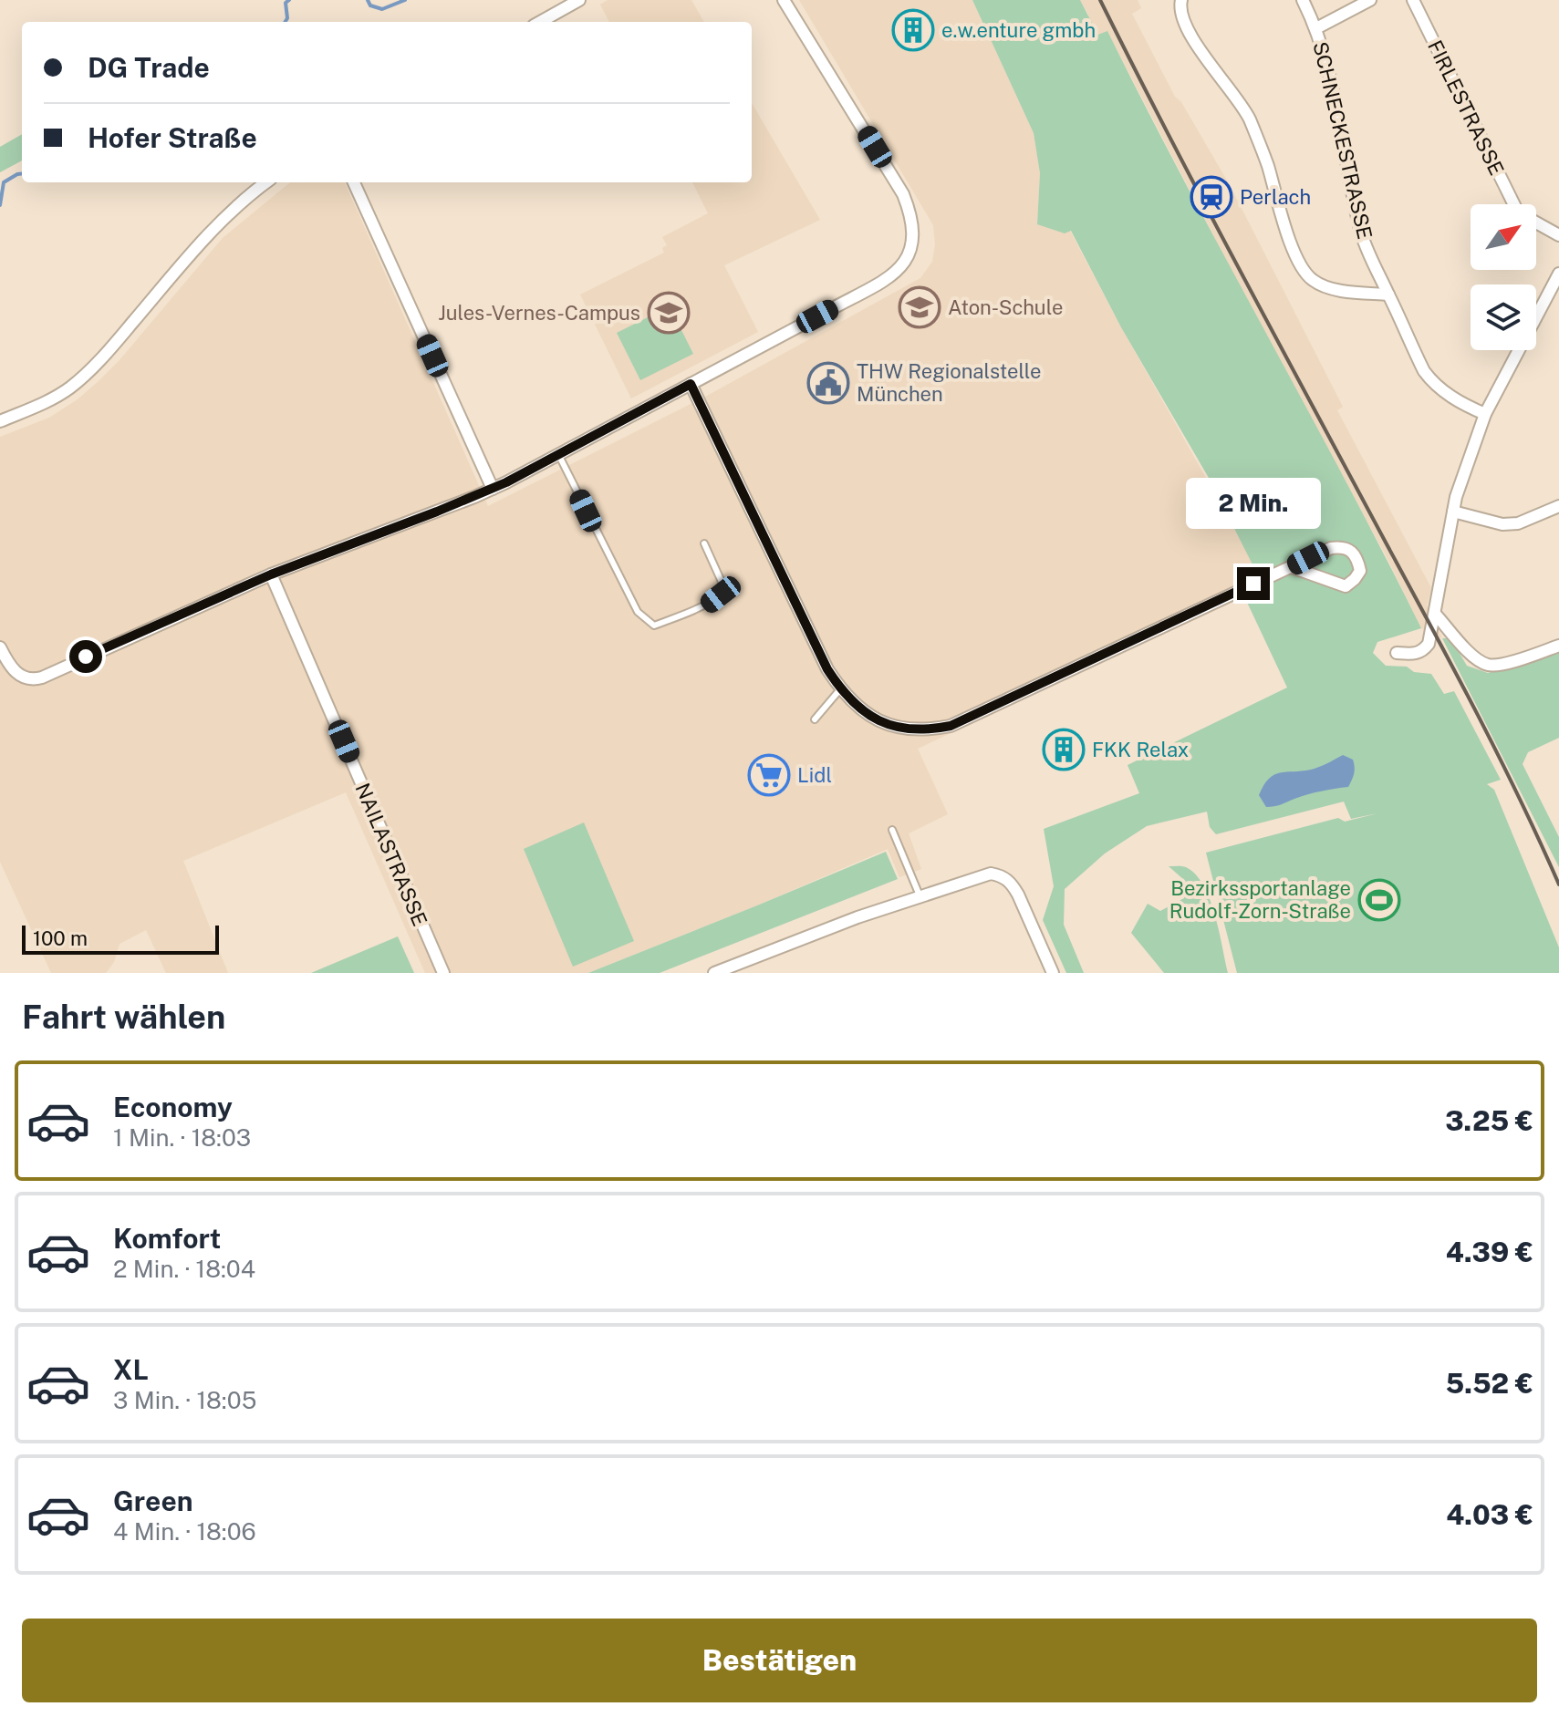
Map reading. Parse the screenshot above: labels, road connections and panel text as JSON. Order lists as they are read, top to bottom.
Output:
{
  "streets": {
    "street": ["FIRLESTRASSE", "SCHNECKESTRASSE", "NAILASTRASSE"]
  },
  "places": {
    "building": ["e.w.enture gmbh", "FKK Relax"],
    "station": ["Perlach"],
    "school or university": ["Aton-Schule", "Jules-Vernes-Campus"],
    "public building": ["THW Regionalstelle München"],
    "supermarket": ["Lidl"],
    "sports": ["Bezirkssportanlage Rudolf-Zorn-Straße"]
  },
  "scale_bar": "100 m",
  "north": "top right",
  "page": {
    "banner": ["DG Trade", "Hofer Straße"],
    "bubble": "2 Min.",
    "scale": "100 m",
    "heading": "Fahrt wählen",
    "list": [
      {
        "name": "Economy",
        "note": "1 Min. · 18:03",
        "value": "3.25 €"
      },
      {
        "name": "Komfort",
        "note": "2 Min. · 18:04",
        "value": "4.39 €"
      },
      {
        "name": "XL",
        "note": "3 Min. · 18:05",
        "value": "5.52 €"
      },
      {
        "name": "Green",
        "note": "4 Min. · 18:06",
        "value": "4.03 €"
      }
    ],
    "buttons": "Bestätigen"
  }
}
